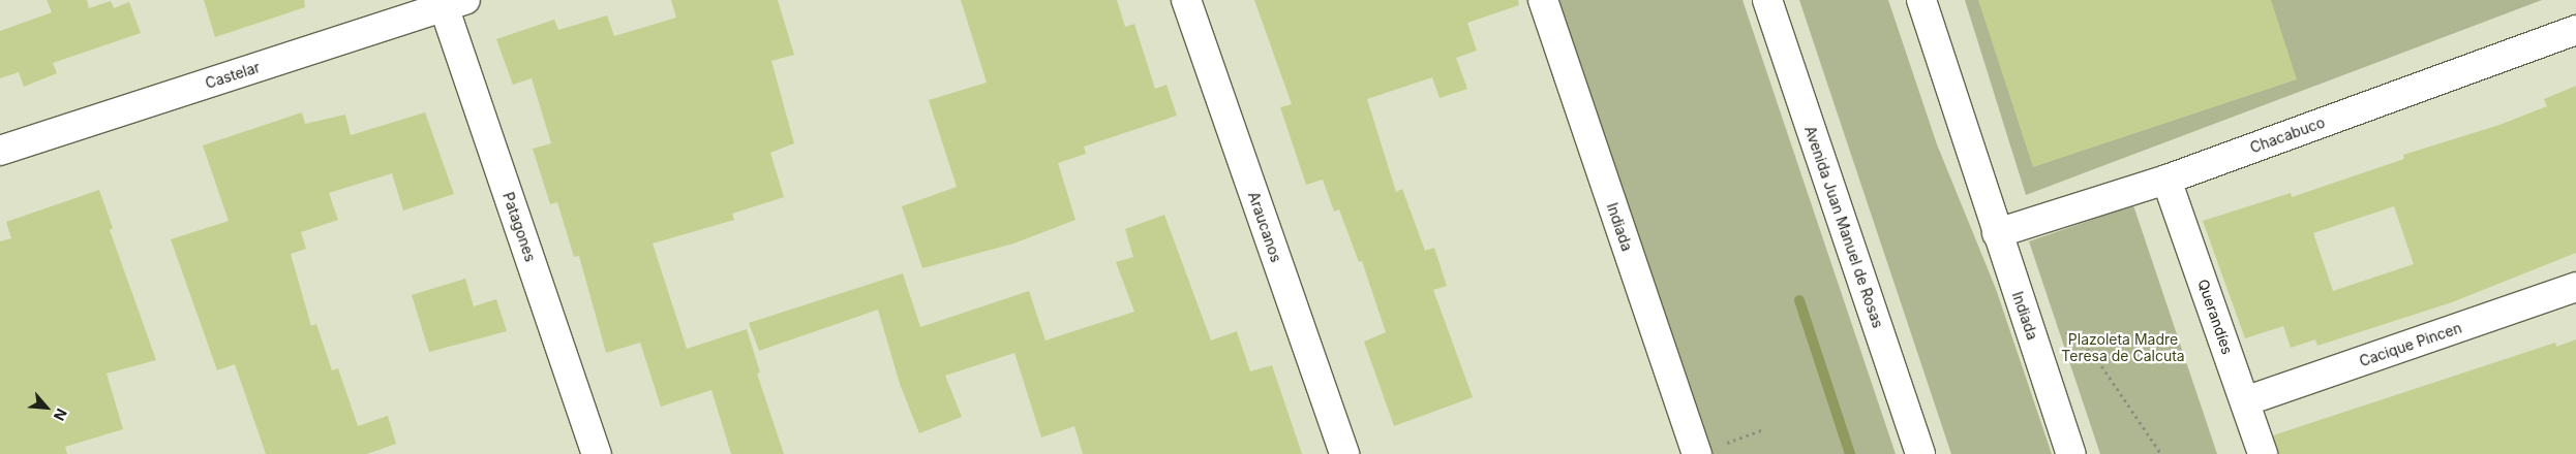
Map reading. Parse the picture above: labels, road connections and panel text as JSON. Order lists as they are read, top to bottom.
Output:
{
  "streets": {
    "street": [
      "Castelar",
      "Chacabuco",
      "Patagones",
      "Araucanos",
      "Indiada",
      "Avenida Juan Manuel de Rosas",
      "Querandíes",
      "Cacique Pincen"
    ]
  },
  "crossings": [
    ["Castelar", "Patagones"],
    ["Chacabuco", "Indiada"],
    ["Chacabuco", "Querandíes"],
    ["Querandíes", "Cacique Pincen"]
  ],
  "parks": ["Plazoleta Madre Teresa de Calcuta"],
  "north": "bottom right"
}
